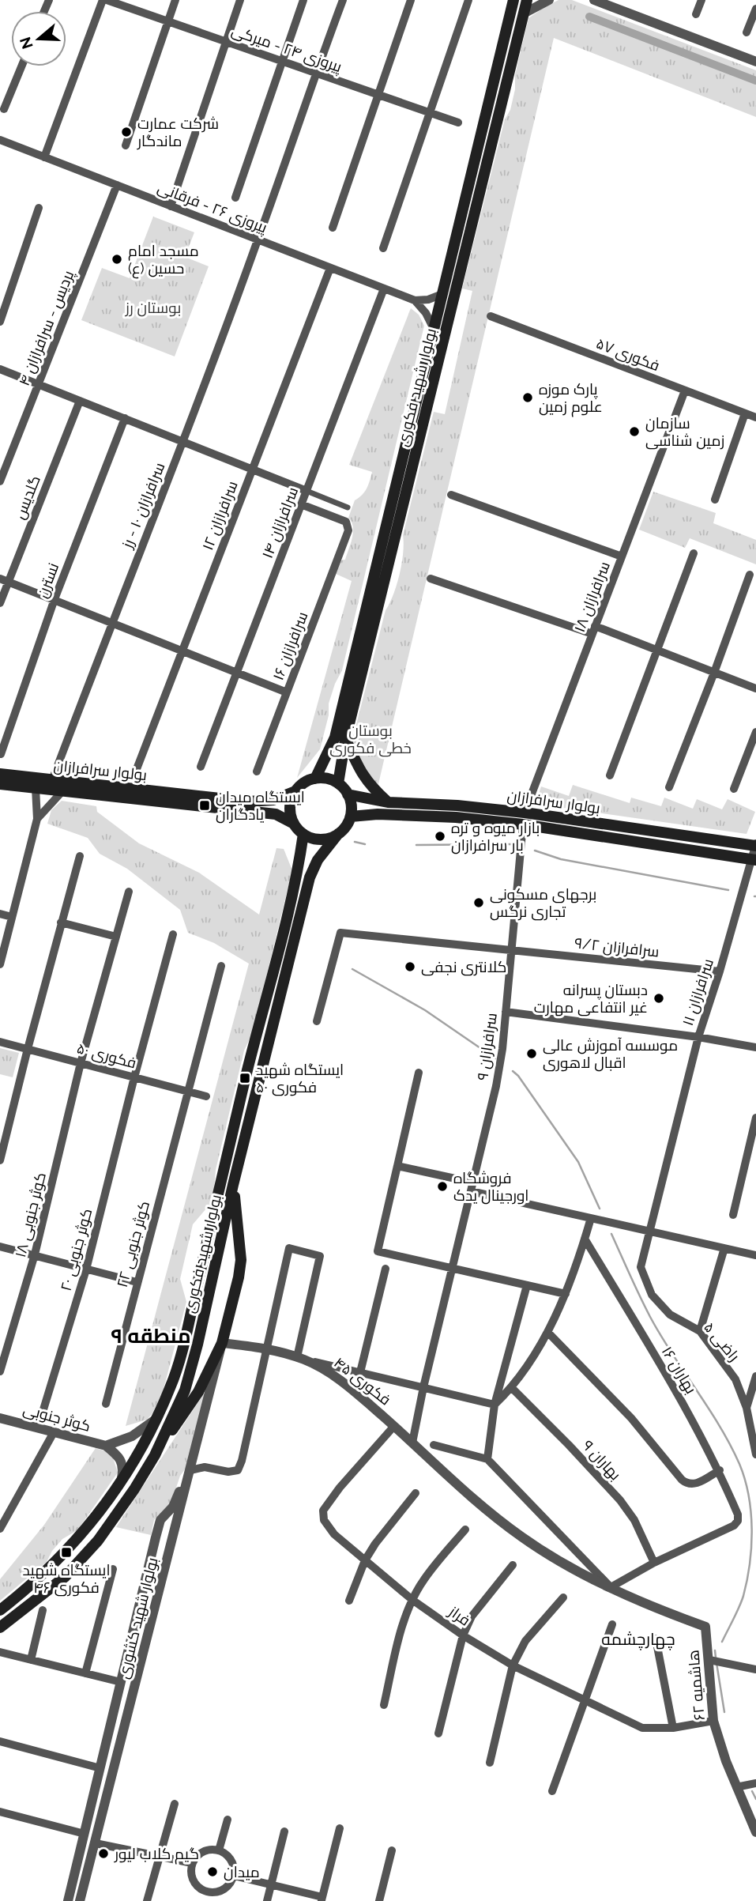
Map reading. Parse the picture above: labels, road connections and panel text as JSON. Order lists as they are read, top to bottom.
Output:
{
  "streets": {
    "main road": ["بولوار شهید فکوری", "بولوار سرافرازان"],
    "street": [
      "پیروزی ۲۴ - میرکی",
      "پیروزی ۲۶ - فرقانی",
      "پردیس - سرافرازان ۴",
      "فکوری ۵۷",
      "گلدیس",
      "سرافرازان ۱۰ - رز",
      "سرافرازان ۱۲",
      "سرافرازان ۱۴",
      "نسترن",
      "سرافرازان ۱۸",
      "سرافرازان ۱۶",
      "سرافرازان ۹/۲",
      "سرافرازان ۱۱",
      "سرافرازان ۹",
      "فکوری ۵۰",
      "کوثر جنوبی ۱۸",
      "کوثر جنوبی ۲۲",
      "کوثر جنوبی ۲۰",
      "راضی ۵",
      "بهاران ۱۶",
      "فکوری ۴۵",
      "کوثر جنوبی",
      "بهاران ۹",
      "فراز",
      "بولوار شهید کشوری",
      "هاشمیه ۶۲"
    ]
  },
  "crossings": [
    ["پیروزی ۲۴ - میرکی", "سرافرازان ۱۰ - رز"],
    ["پیروزی ۲۶ - فرقانی", "پردیس - سرافرازان ۴"],
    ["پیروزی ۲۶ - فرقانی", "سرافرازان ۱۰ - رز"],
    ["پیروزی ۲۶ - فرقانی", "سرافرازان ۱۲"],
    ["پیروزی ۲۶ - فرقانی", "سرافرازان ۱۴"],
    ["فکوری ۵۷", "سرافرازان ۱۸"],
    ["بولوار شهید فکوری", "بولوار سرافرازان"],
    ["سرافرازان ۱۰ - رز", "بولوار سرافرازان"],
    ["سرافرازان ۱۴", "سرافرازان ۱۶"],
    ["سرافرازان ۱۸", "بولوار سرافرازان"],
    ["سرافرازان ۱۸", "سرافرازان ۹"],
    ["بولوار سرافرازان", "سرافرازان ۱۱"],
    ["بولوار سرافرازان", "سرافرازان ۹"],
    ["سرافرازان ۹/۲", "سرافرازان ۱۱"],
    ["سرافرازان ۹/۲", "سرافرازان ۹"],
    ["سرافرازان ۱۱", "راضی ۵"],
    ["سرافرازان ۹", "فکوری ۴۵"],
    ["فکوری ۵۰", "کوثر جنوبی ۱۸"],
    ["فکوری ۵۰", "کوثر جنوبی ۲۲"],
    ["فکوری ۵۰", "کوثر جنوبی ۲۰"],
    ["کوثر جنوبی ۲۰", "کوثر جنوبی"],
    ["بهاران ۱۶", "بهاران ۹"],
    ["فکوری ۴۵", "فراز"],
    ["فکوری ۴۵", "بولوار شهید کشوری"],
    ["فکوری ۴۵", "هاشمیه ۶۲"],
    ["فراز", "هاشمیه ۶۲"]
  ],
  "districts": ["منطقه ۹", "چهارچشمه"],
  "parks": ["بوستان رز", "بوستان خطی فکوری"],
  "places": {
    "other": [
      "شرکت عمارت ماندگار",
      "مسجد امام حسین (ع)",
      "پارک موزه علوم زمین",
      "سازمان زمین شناسی",
      "بازار میوه و تره بار سرافرازان",
      "برجهای مسکونی تجاری نرگس",
      "کلانتری نجفی",
      "دبستان پسرانه غیر انتفاعی مهارت",
      "موسسه آموزش عالی اقبال لاهوری",
      "فروشگاه اورجینال یدک",
      "گیم کلاب لیور",
      "میدان"
    ],
    "transit": ["ایستگاه میدان یادگاران", "ایستگاه شهید فکوری ۵۰", "ایستگاه شهید فکوری ۴۶"]
  },
  "north": "left"
}
